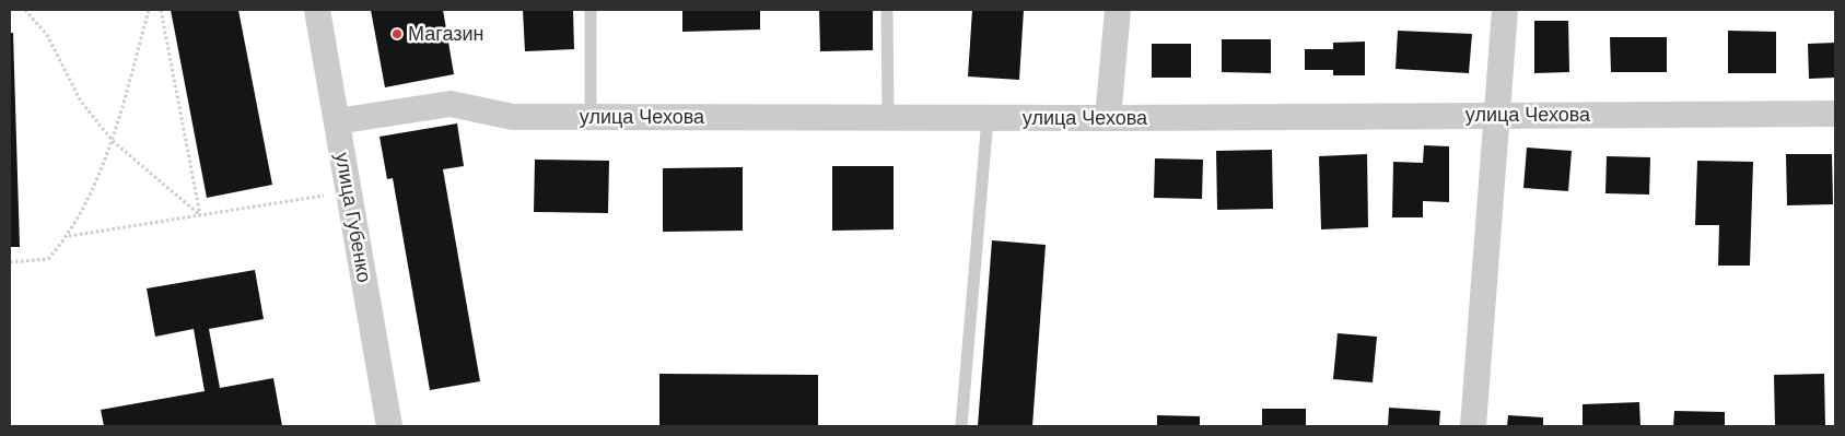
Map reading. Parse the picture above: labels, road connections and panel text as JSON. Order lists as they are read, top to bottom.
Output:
{
  "streets": {
    "street": ["улица Чехова", "улица Губенко"]
  },
  "crossings": [
    ["улица Чехова", "улица Губенко"]
  ],
  "places": ["Магазин"]
}
